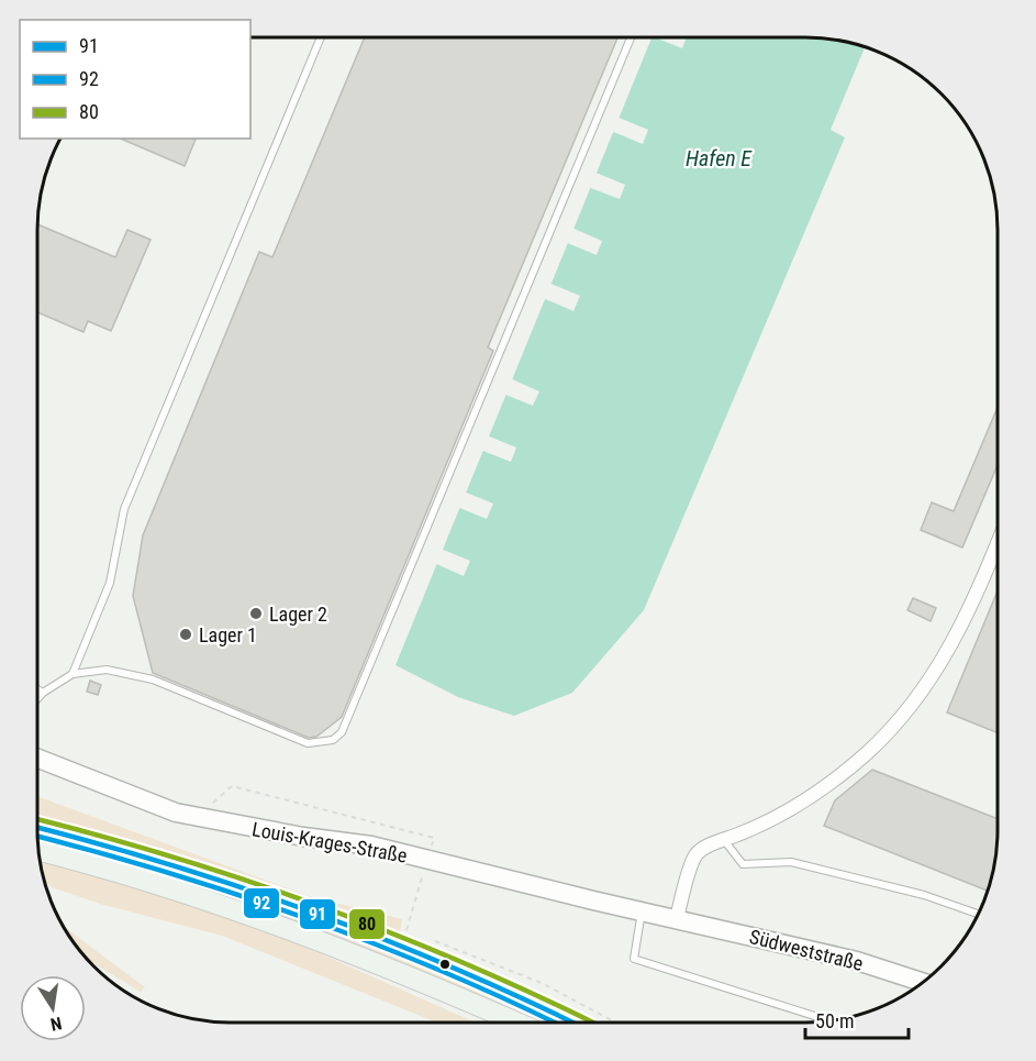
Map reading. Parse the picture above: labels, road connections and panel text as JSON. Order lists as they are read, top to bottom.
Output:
{
  "streets": {
    "street": ["Louis-Krages-Straße", "Südweststraße"]
  },
  "crossings": [
    ["Louis-Krages-Straße", "Südweststraße"]
  ],
  "water": ["Hafen E"],
  "places": ["Lager 2", "Lager 1"],
  "lines": ["transit line 80", "transit line 91", "transit line 92"],
  "legend": ["91", "92", "80"],
  "scale_bar": "50 m",
  "north": "bottom"
}
